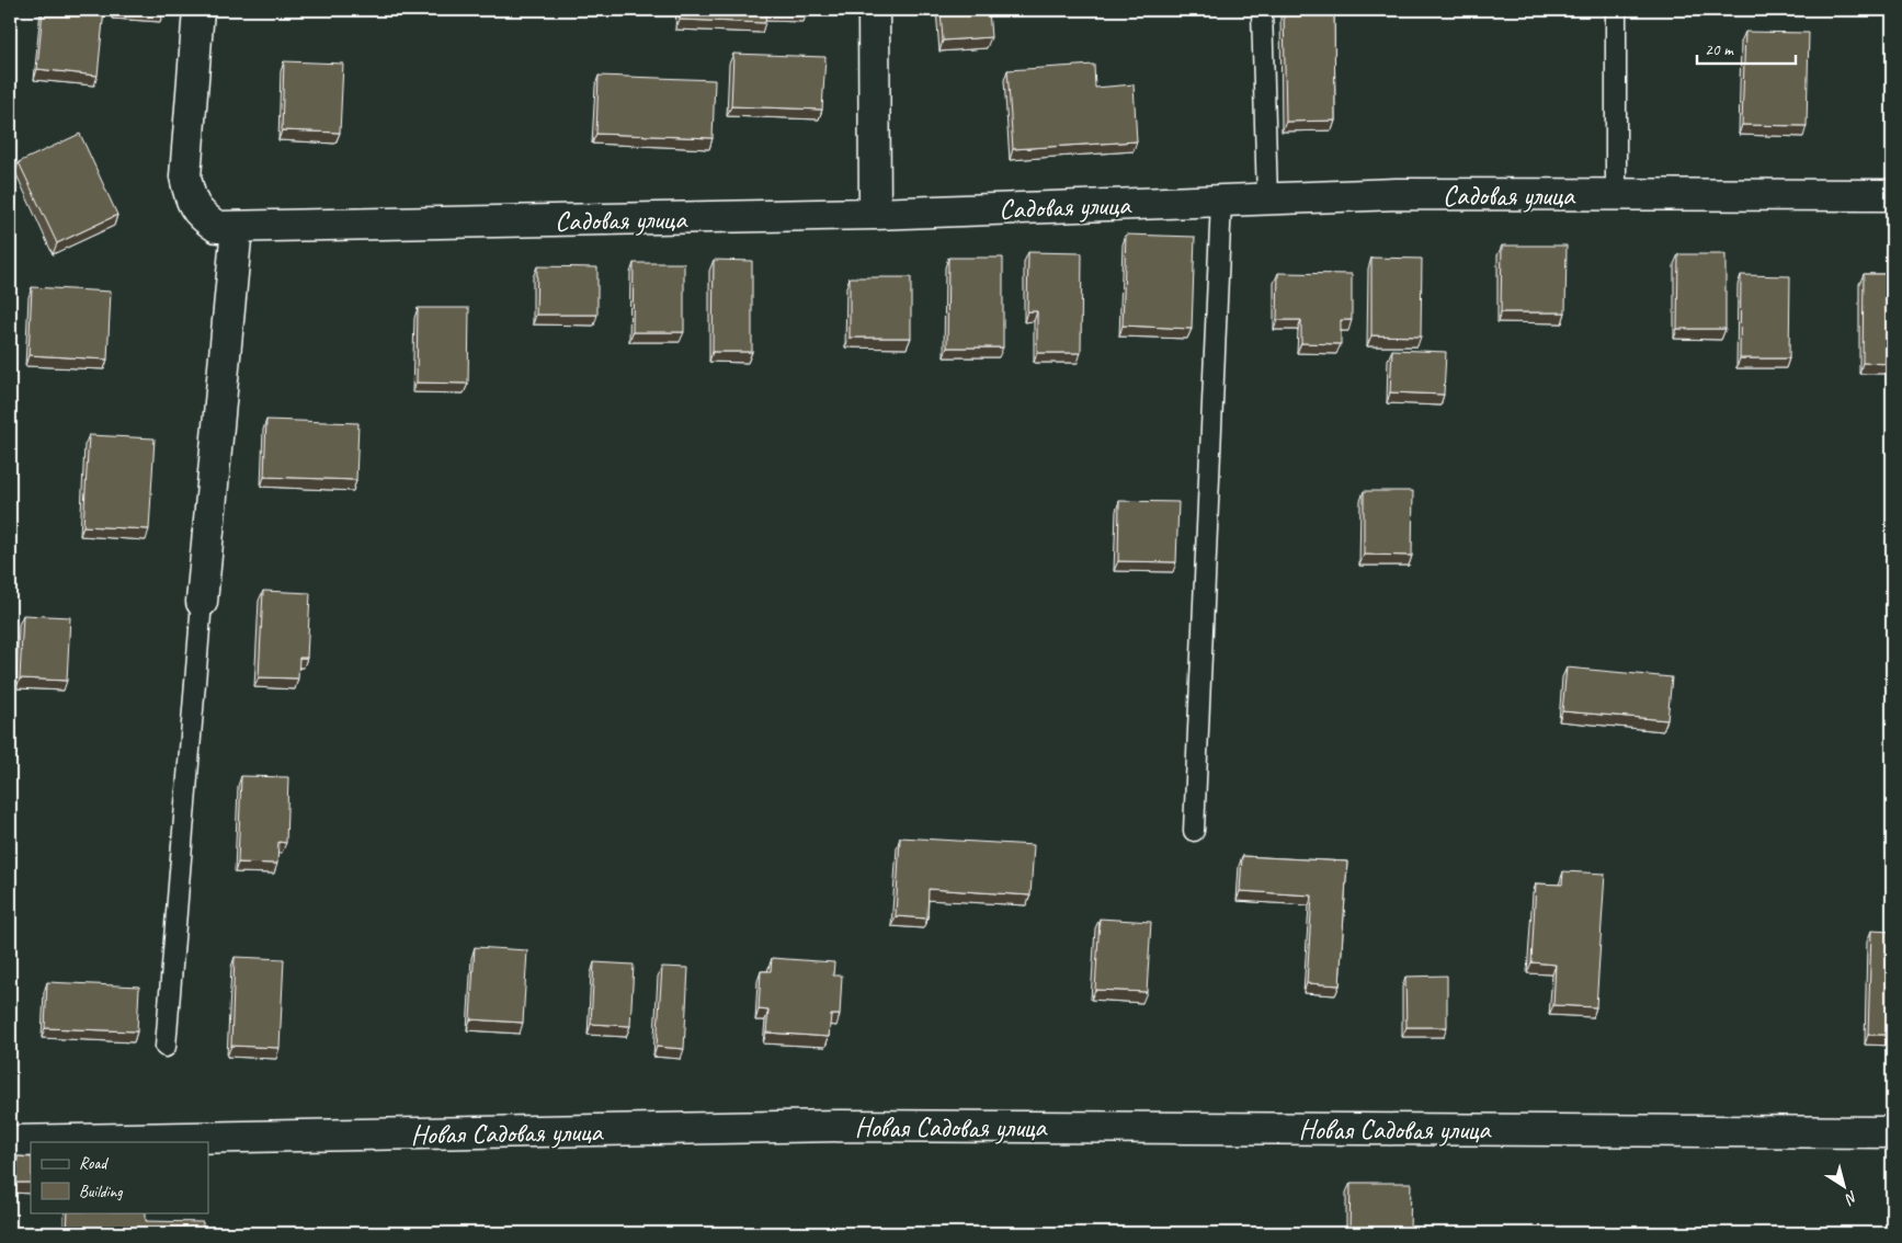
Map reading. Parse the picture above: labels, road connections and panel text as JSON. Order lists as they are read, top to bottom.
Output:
{
  "streets": {
    "street": ["Садовая улица", "Новая Садовая улица"]
  },
  "legend": ["Road", "Building"],
  "scale_bar": "20 m",
  "north": "bottom right"
}
